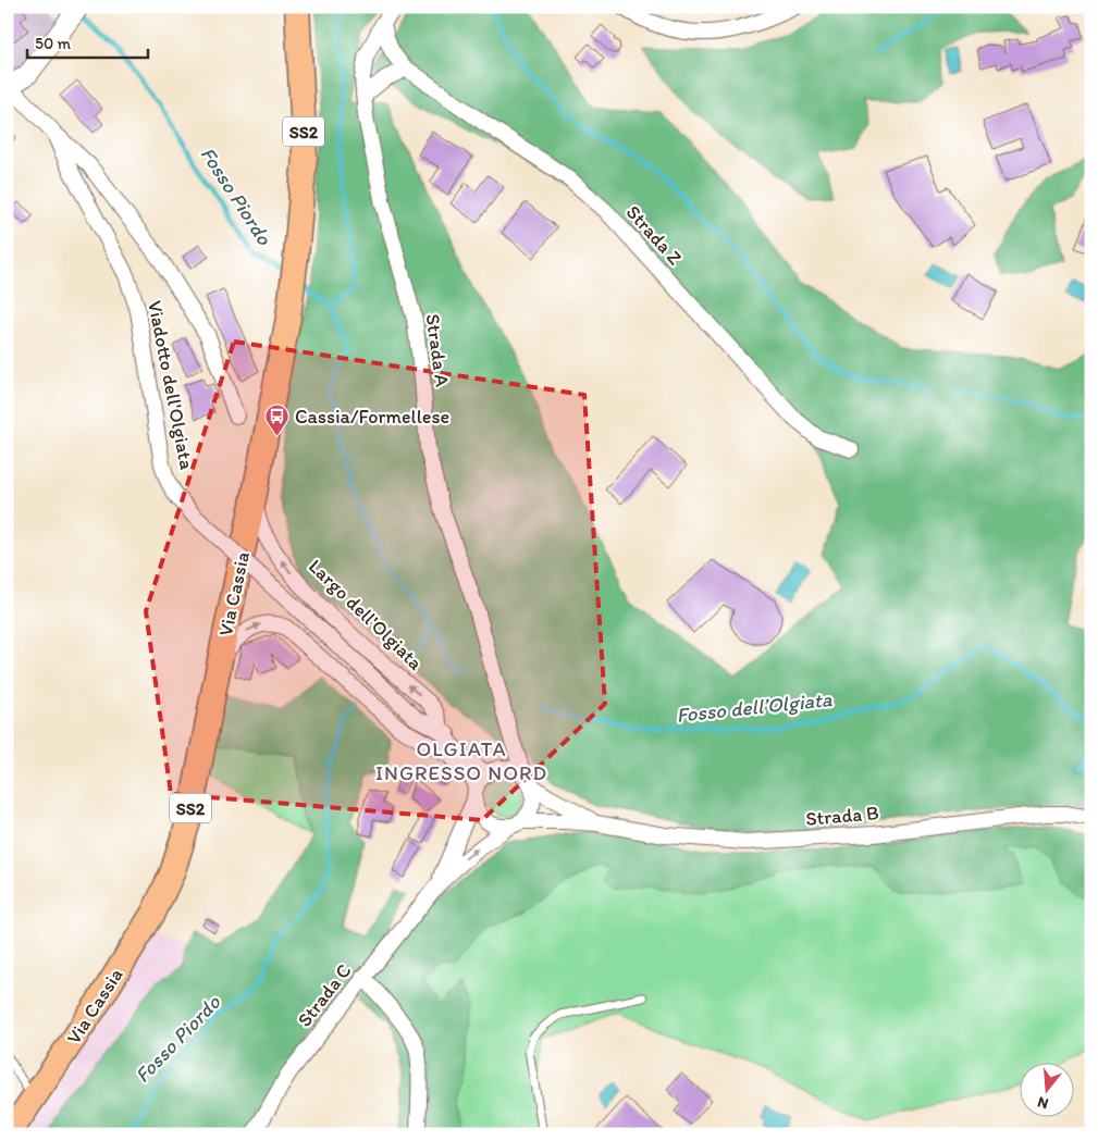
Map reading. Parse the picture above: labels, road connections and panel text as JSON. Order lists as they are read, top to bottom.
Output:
{
  "streets": {
    "main road": ["SS2", "Via Cassia"],
    "street": [
      "Strada Z",
      "Strada A",
      "Viadotto dell'Olgiata",
      "Largo dell'Olgiata",
      "Strada B",
      "Strada C"
    ]
  },
  "crossings": [
    ["Strada Z", "Strada A"],
    ["Strada A", "Largo dell'Olgiata"],
    ["Strada A", "Strada B"],
    ["Strada A", "Strada C"],
    ["Viadotto dell'Olgiata", "Largo dell'Olgiata"],
    ["Via Cassia", "Largo dell'Olgiata"],
    ["Largo dell'Olgiata", "Strada B"],
    ["Largo dell'Olgiata", "Strada C"],
    ["Strada B", "Strada C"]
  ],
  "one_way": ["Largo dell'Olgiata"],
  "districts": ["OLGIATA INGRESSO NORD"],
  "water": ["Fosso Piordo", "Fosso dell’Olgiata"],
  "places": {
    "bus stop": ["Cassia/Formellese"]
  },
  "scale_bar": "50 m",
  "north": "bottom"
}
